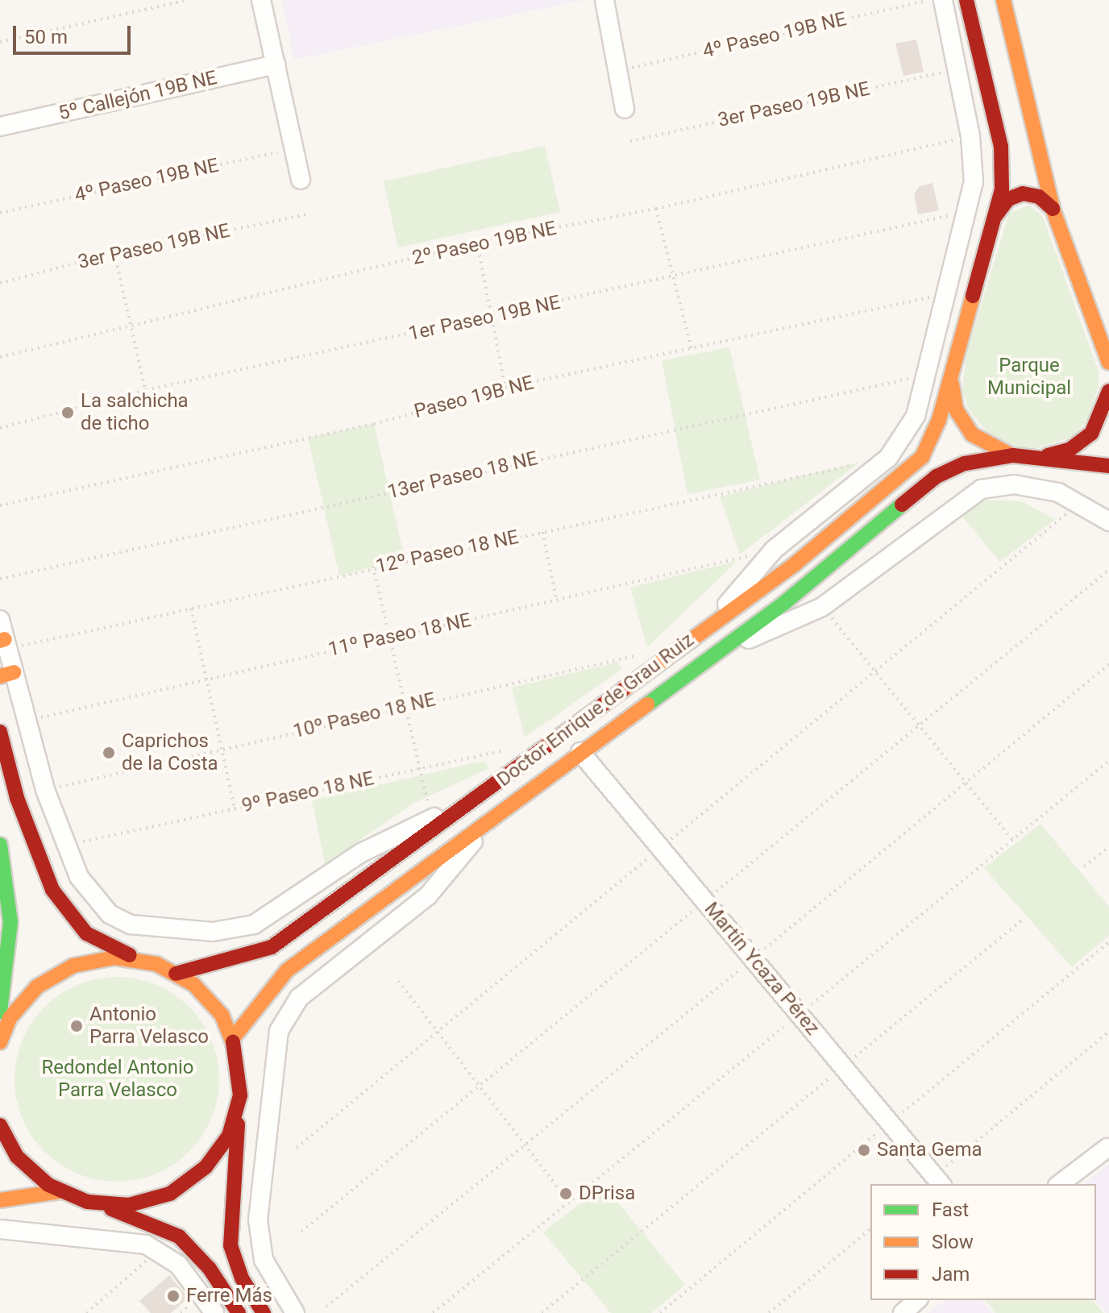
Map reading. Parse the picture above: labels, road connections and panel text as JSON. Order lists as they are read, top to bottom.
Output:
{
  "streets": {
    "street": ["5º Callejón 19B NE", "Doctor Enrique de Grau Ruiz", "Martín Ycaza Pérez"],
    "path": [
      "4º Paseo 19B NE",
      "3er Paseo 19B NE",
      "2º Paseo 19B NE",
      "1er Paseo 19B NE",
      "Paseo 19B NE",
      "13er Paseo 18 NE",
      "12º Paseo 18 NE",
      "11º Paseo 18 NE",
      "10º Paseo 18 NE",
      "9º Paseo 18 NE"
    ]
  },
  "crossings": [
    ["Doctor Enrique de Grau Ruiz", "Martín Ycaza Pérez"]
  ],
  "parks": ["Parque Municipal", "Redondel Antonio Parra Velasco"],
  "places": [
    "La salchicha de ticho",
    "Caprichos de la Costa",
    "Antonio Parra Velasco",
    "Santa Gema",
    "DPrisa",
    "Ferre Más"
  ],
  "legend": ["Fast", "Slow", "Jam"],
  "scale_bar": "50 m"
}
